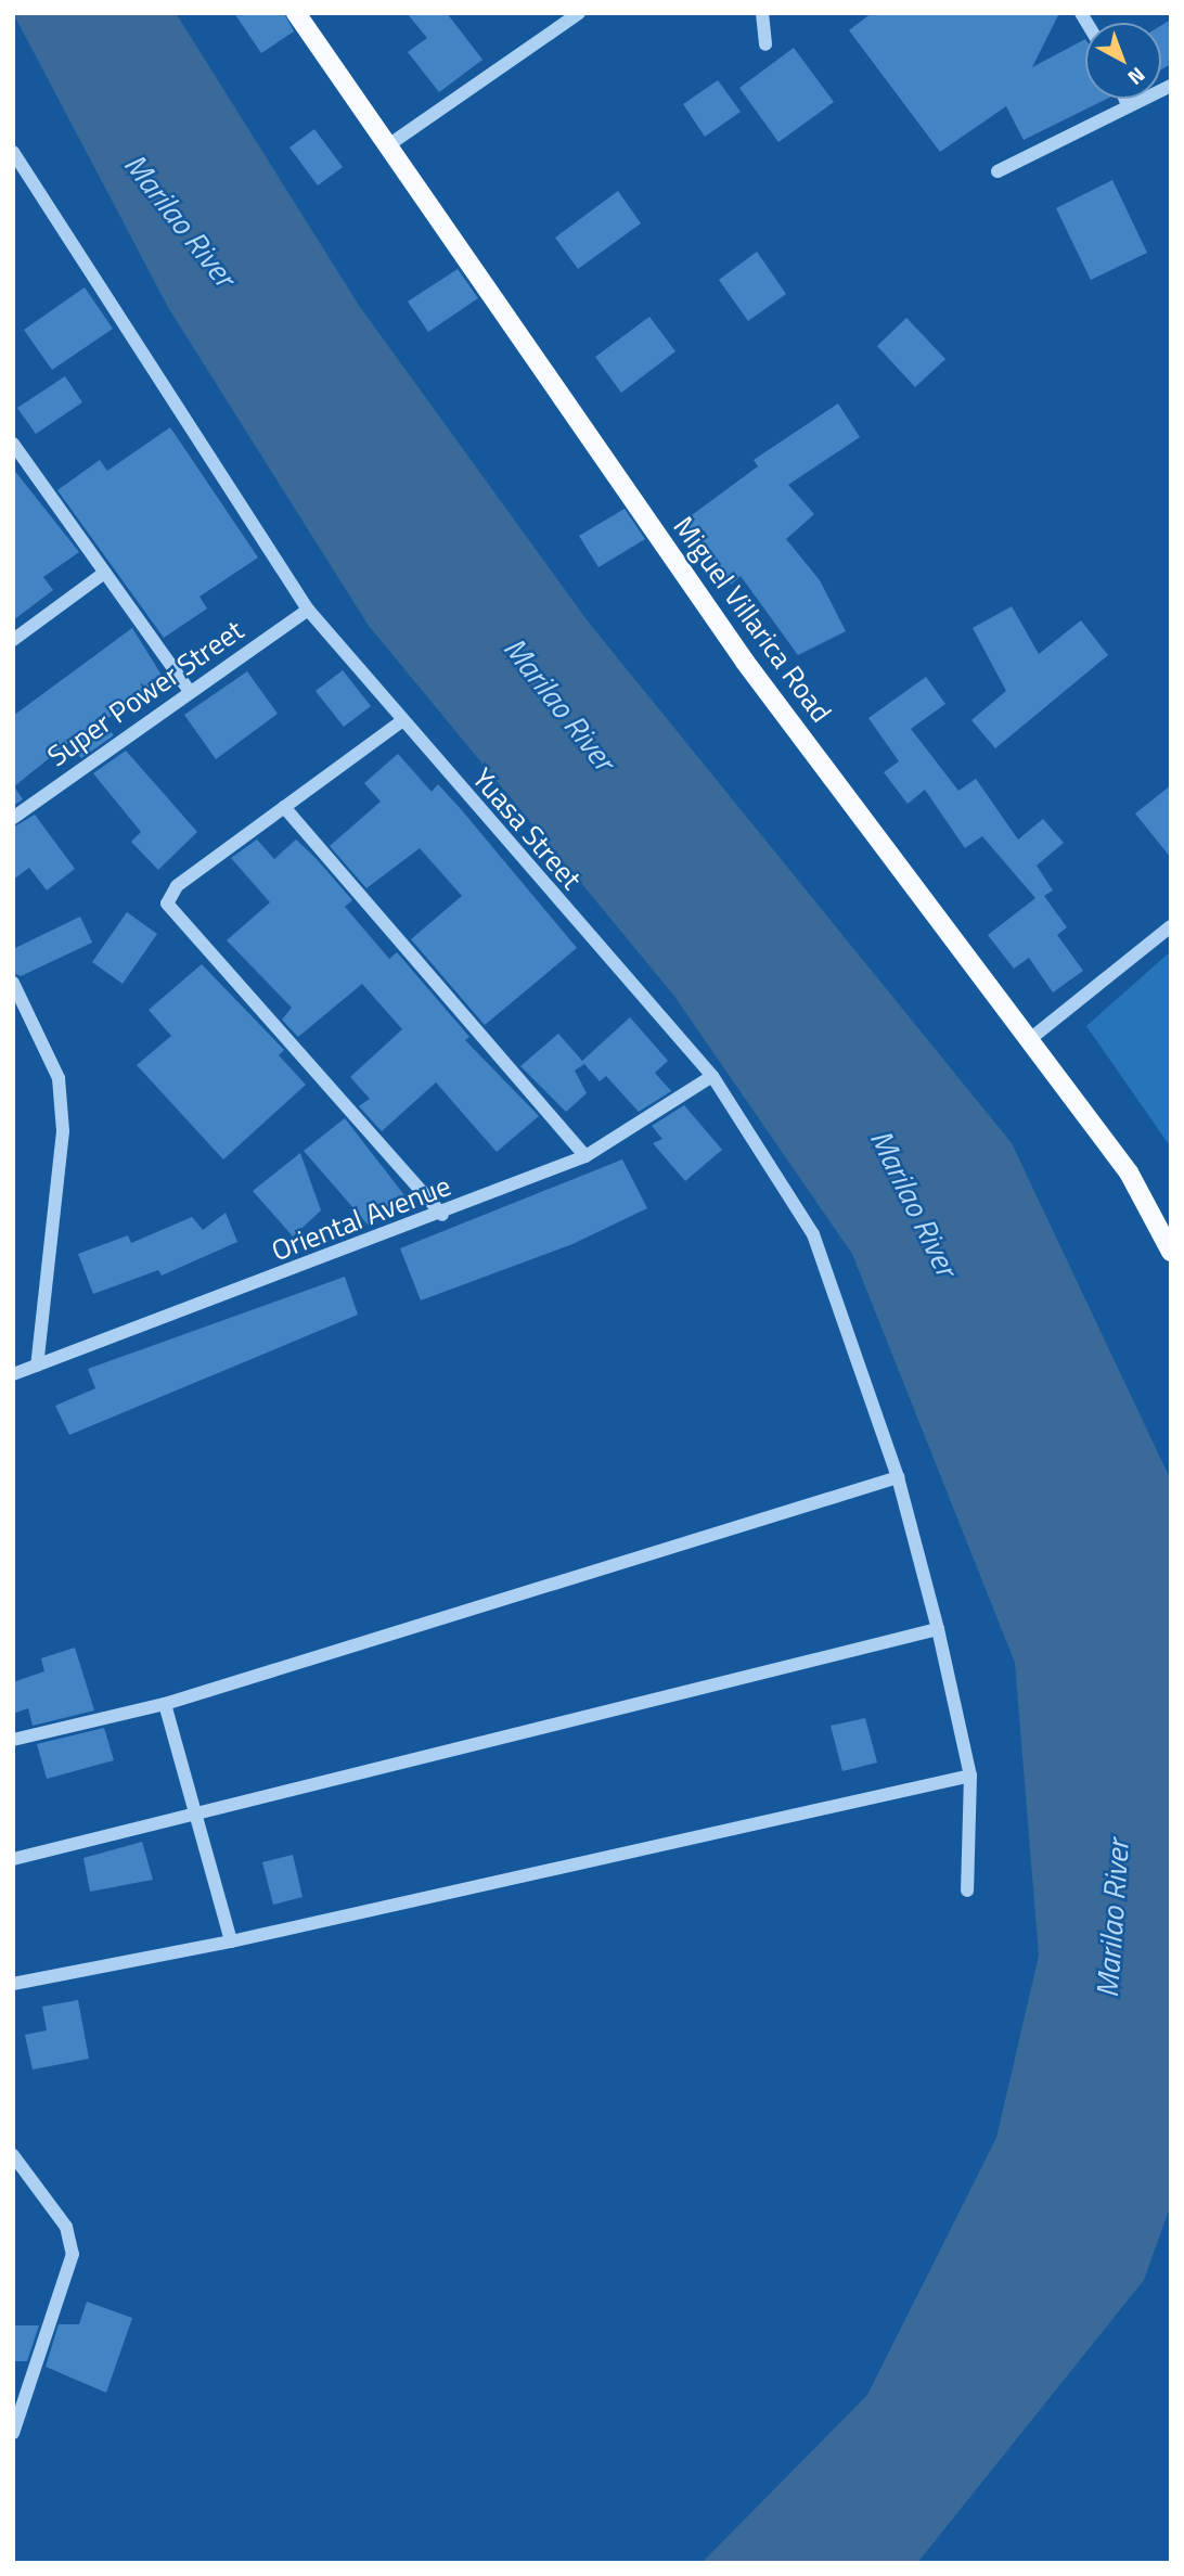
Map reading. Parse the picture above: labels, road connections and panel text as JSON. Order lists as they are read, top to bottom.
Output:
{
  "streets": {
    "main road": ["Miguel Villarica Road"],
    "street": ["Super Power Street", "Yuasa Street", "Oriental Avenue"]
  },
  "crossings": [
    ["Super Power Street", "Yuasa Street"],
    ["Yuasa Street", "Oriental Avenue"]
  ],
  "water": ["Marilao River"],
  "north": "bottom right"
}
